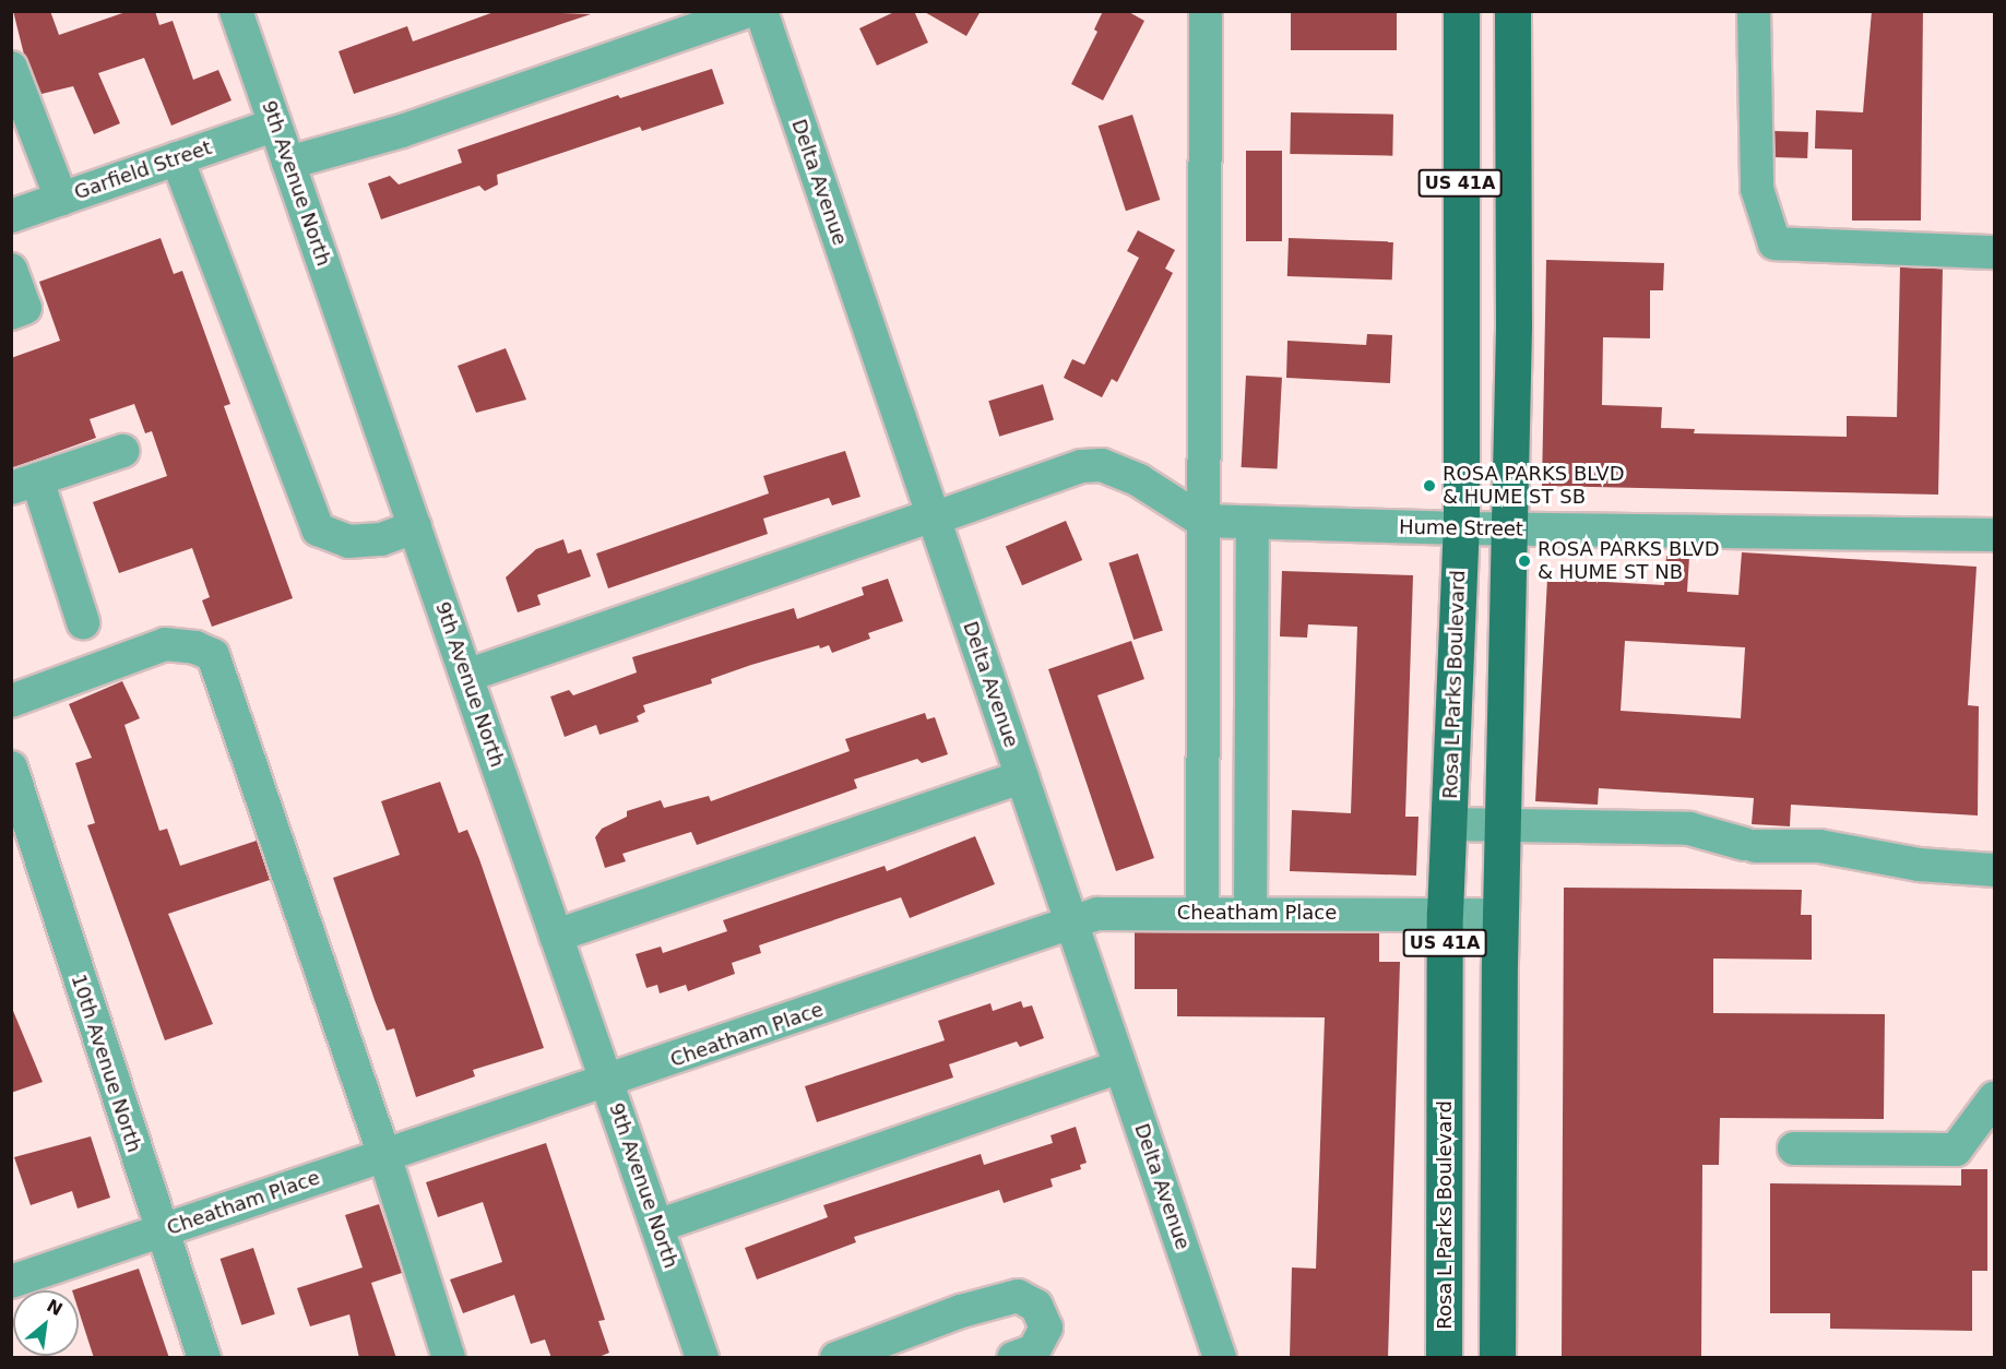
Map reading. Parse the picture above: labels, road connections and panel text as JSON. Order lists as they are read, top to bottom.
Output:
{
  "streets": {
    "main road": ["US 41A", "Rosa L Parks Boulevard"],
    "street": [
      "Garfield Street",
      "Delta Avenue",
      "9th Avenue North",
      "Hume Street",
      "Cheatham Place",
      "10th Avenue North"
    ]
  },
  "crossings": [
    ["Garfield Street", "9th Avenue North"],
    ["Delta Avenue", "Cheatham Place"],
    ["9th Avenue North", "Cheatham Place"],
    ["US 41A", "Hume Street"],
    ["US 41A", "Cheatham Place"],
    ["Hume Street", "Rosa L Parks Boulevard"],
    ["Rosa L Parks Boulevard", "Cheatham Place"],
    ["Cheatham Place", "10th Avenue North"]
  ],
  "places": ["ROSA PARKS BLVD & HUME ST SB", "ROSA PARKS BLVD & HUME ST NB"],
  "north": "top right"
}
